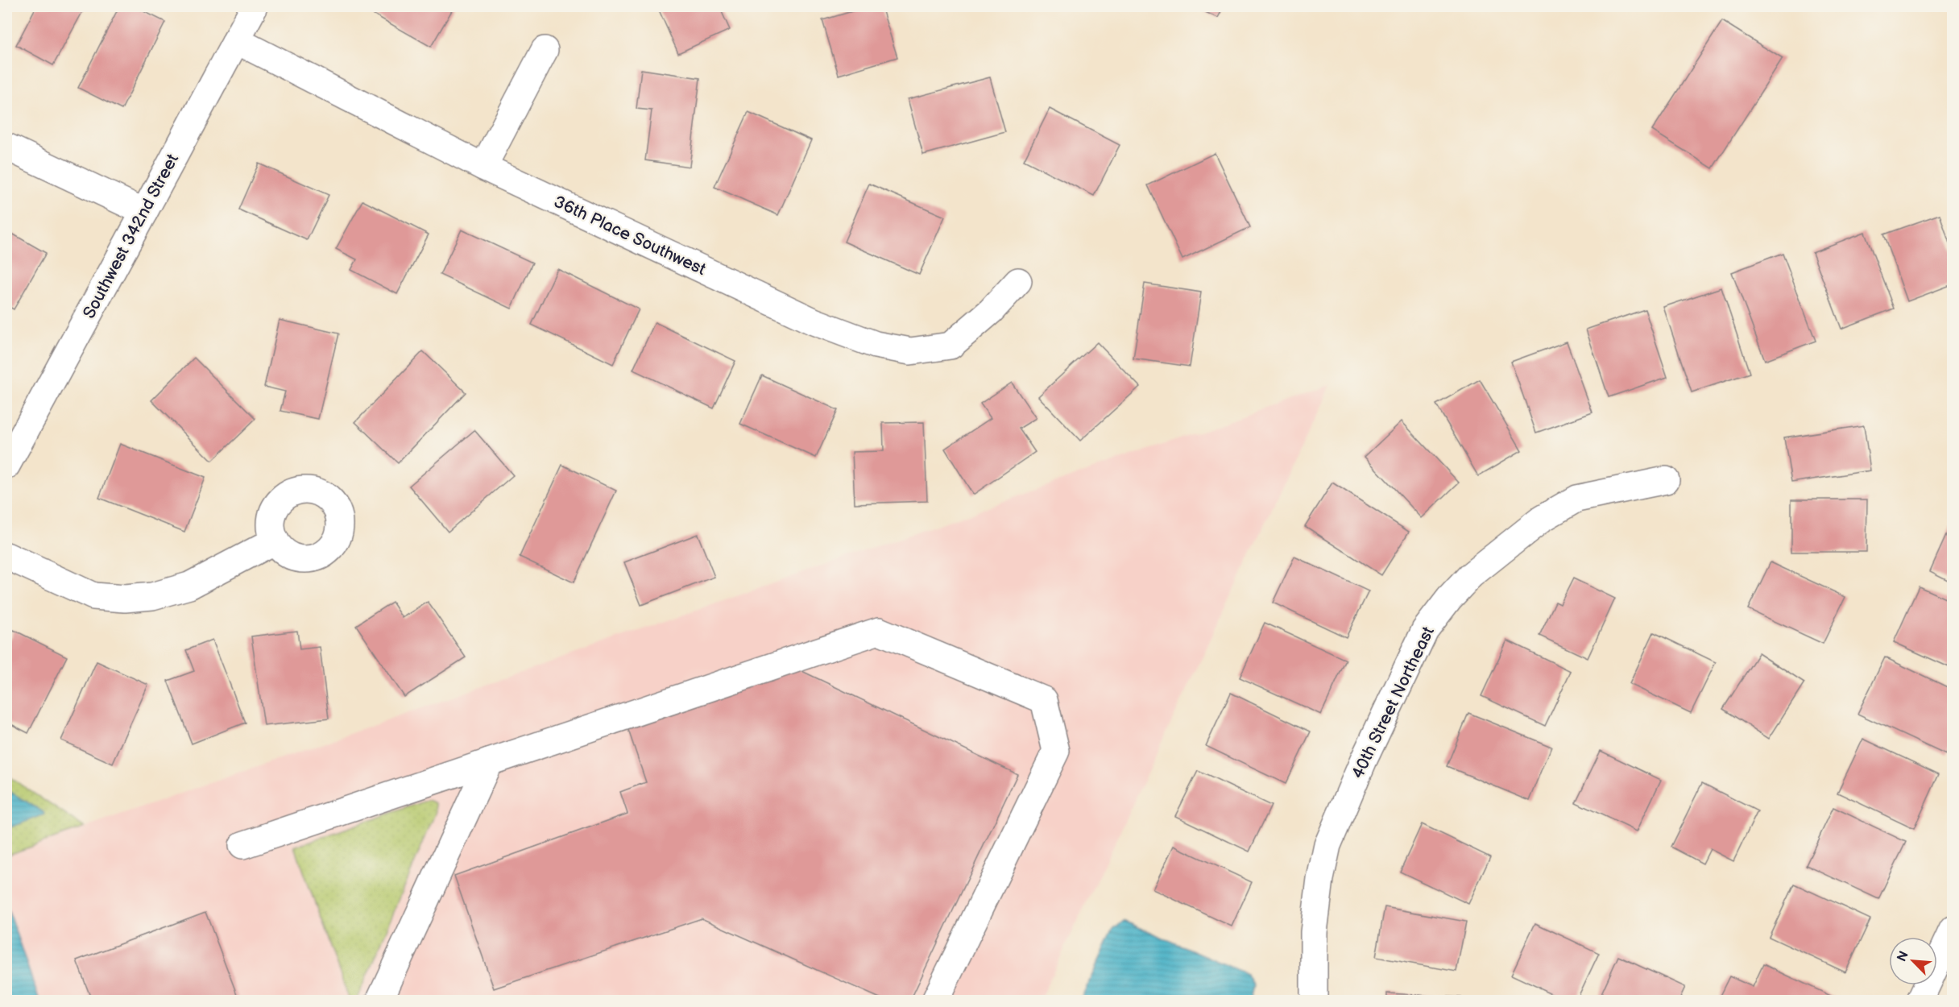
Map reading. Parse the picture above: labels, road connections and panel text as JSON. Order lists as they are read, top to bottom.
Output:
{
  "streets": {
    "street": ["36th Place Southwest", "Southwest 342nd Street", "40th Street Northeast"]
  },
  "crossings": [
    ["36th Place Southwest", "Southwest 342nd Street"]
  ],
  "north": "top left"
}
